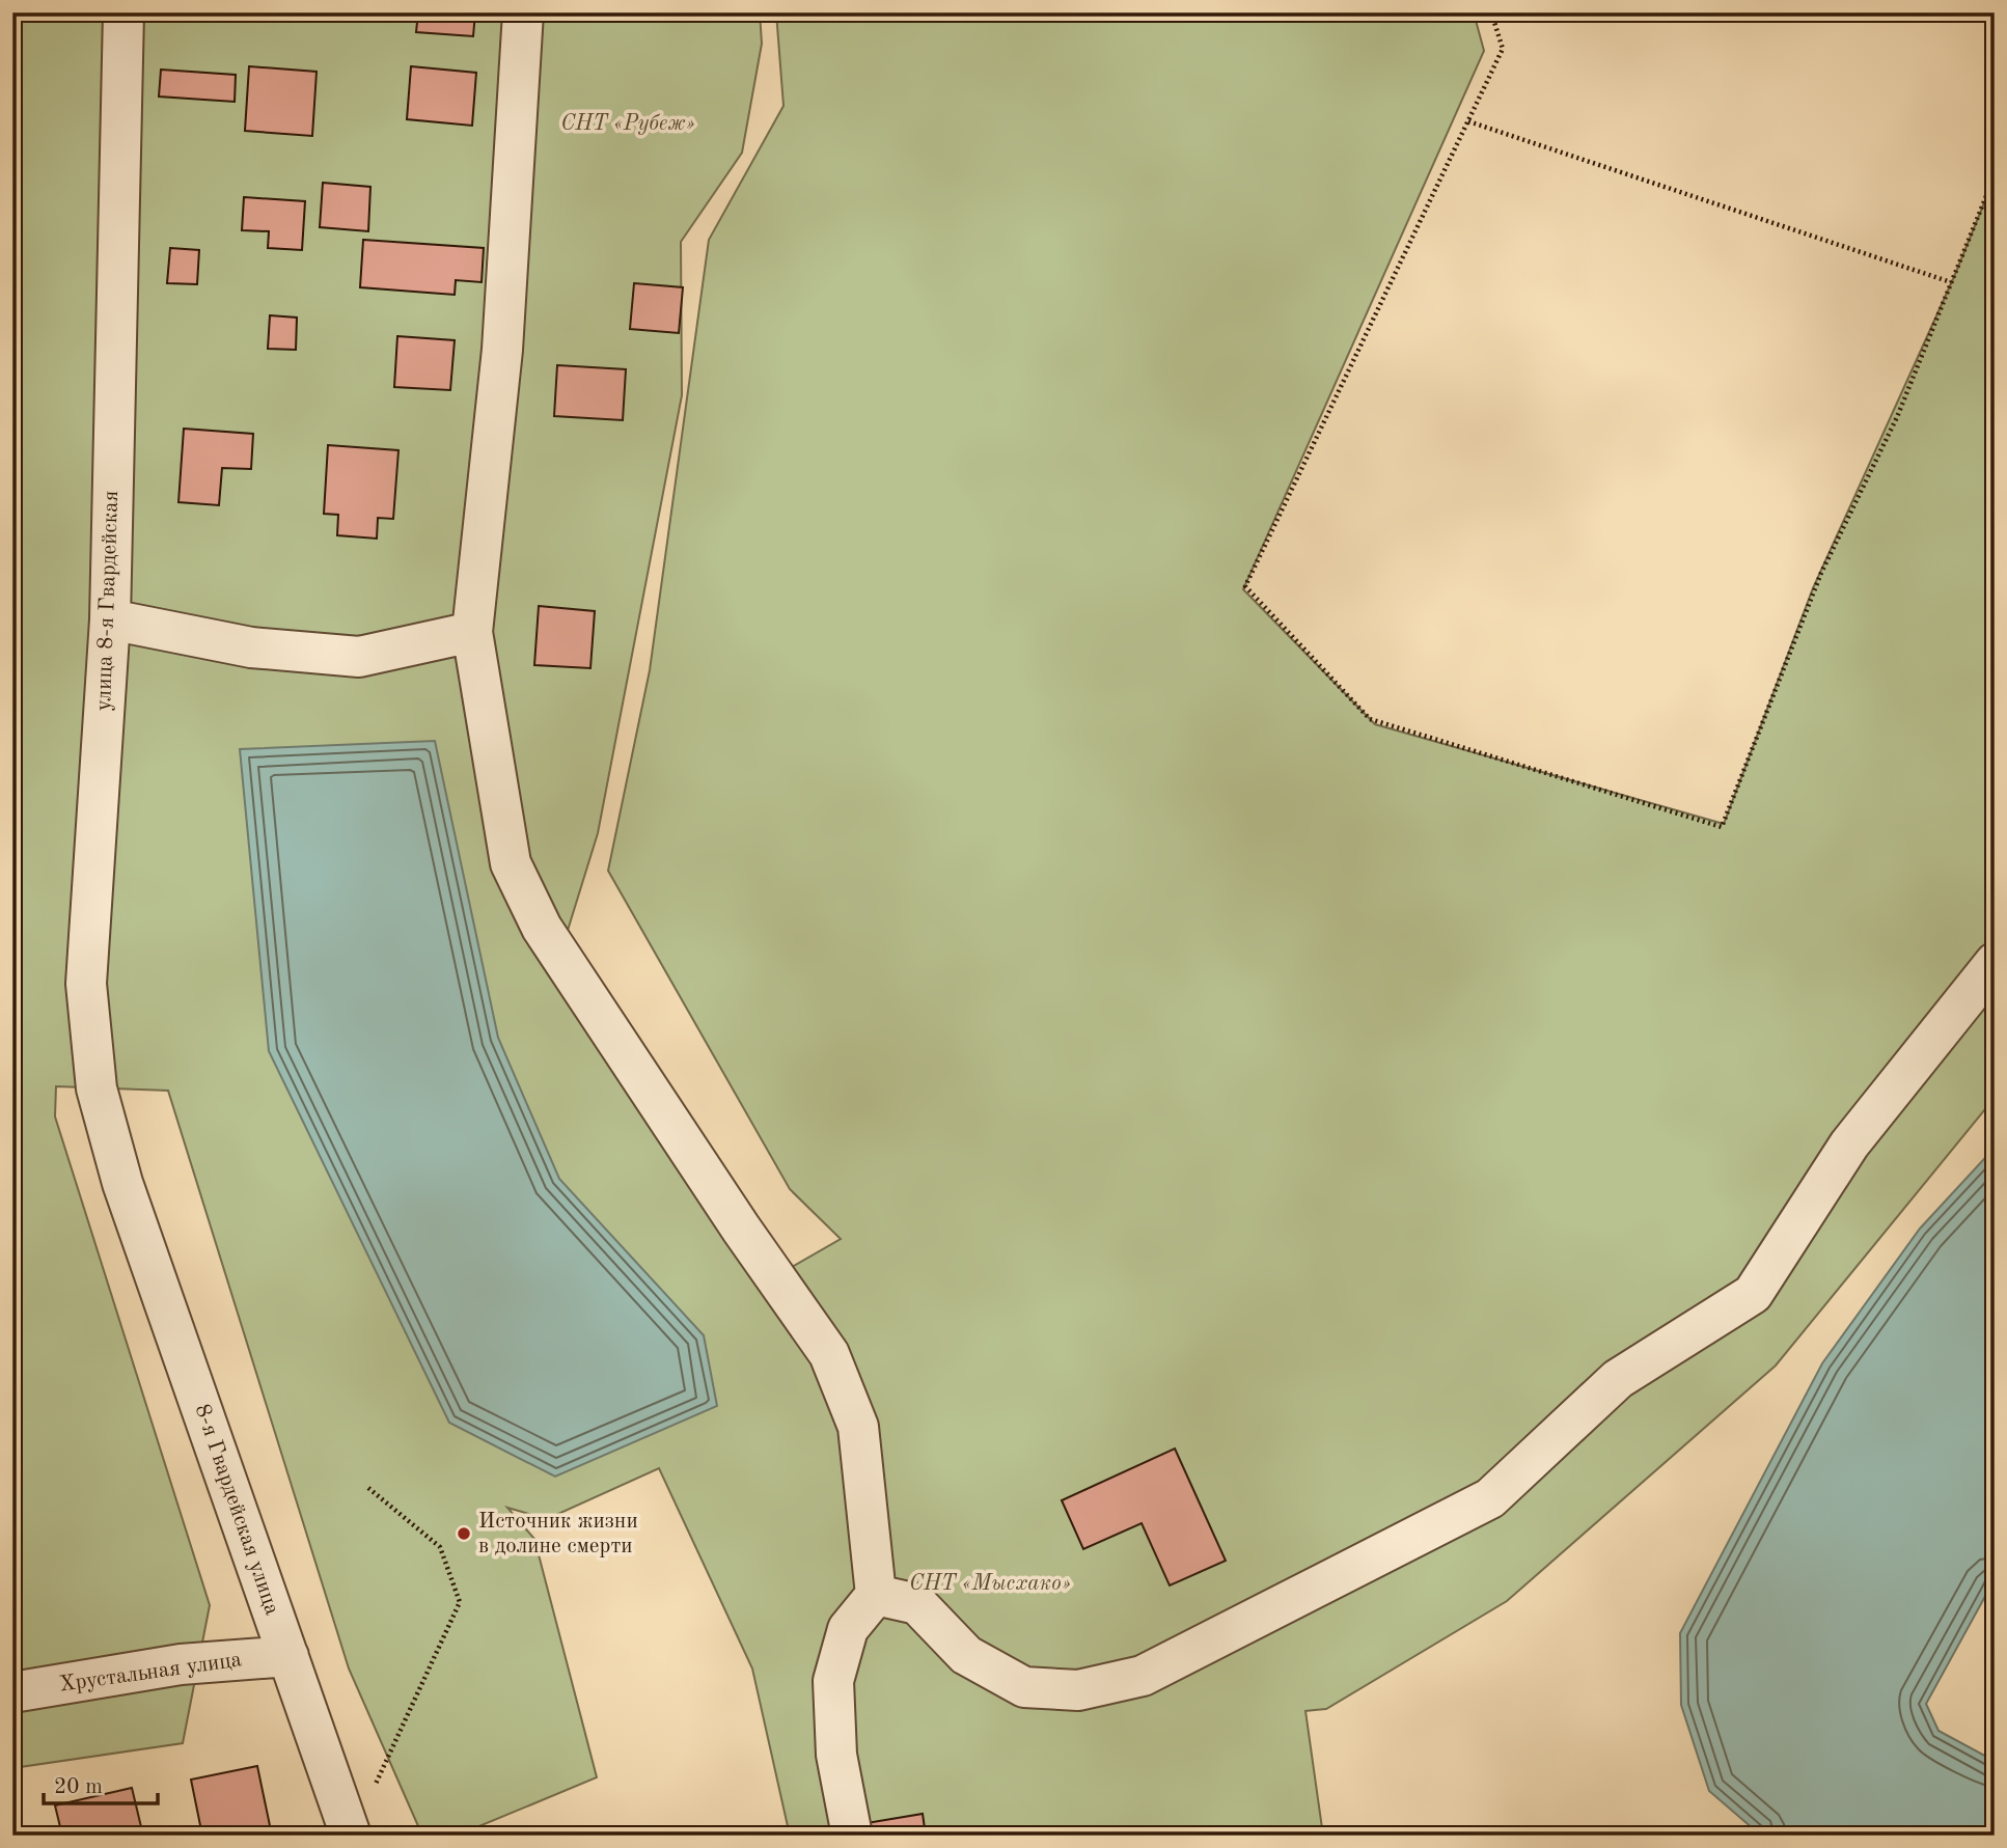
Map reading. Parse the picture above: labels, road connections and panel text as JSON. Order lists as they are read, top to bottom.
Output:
{
  "streets": {
    "street": ["улица 8-я Гвардейская", "8-я Гвардейская улица", "Хрустальная улица"]
  },
  "crossings": [
    ["улица 8-я Гвардейская", "8-я Гвардейская улица"],
    ["8-я Гвардейская улица", "Хрустальная улица"]
  ],
  "parks": ["СНТ «Рубеж»", "СНТ «Мысхако»"],
  "places": ["Источник жизни в долине смерти"],
  "scale_bar": "20 m"
}
